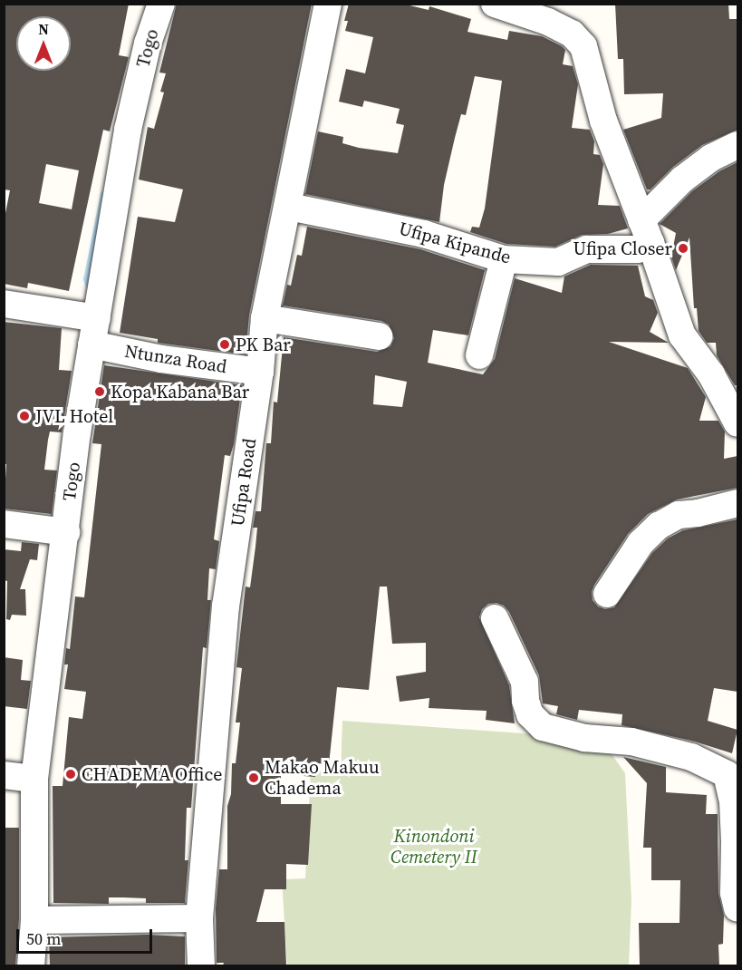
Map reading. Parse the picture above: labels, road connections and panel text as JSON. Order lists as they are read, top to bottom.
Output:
{
  "streets": {
    "street": [
      "Togo",
      "Ufipa Kipande",
      "Ntunza Road",
      "Ufipa Road"
    ]
  },
  "crossings": [
    ["Togo", "Ntunza Road"],
    ["Ufipa Kipande", "Ufipa Road"],
    ["Ntunza Road", "Ufipa Road"]
  ],
  "parks": ["Kinondoni Cemetery II"],
  "places": [
    "Ufipa Closer",
    "PK Bar",
    "Kopa Kabana Bar",
    "JVL Hotel",
    "CHADEMA Office",
    "Makao Makuu Chadema"
  ],
  "scale_bar": "50 m",
  "north": "top"
}
